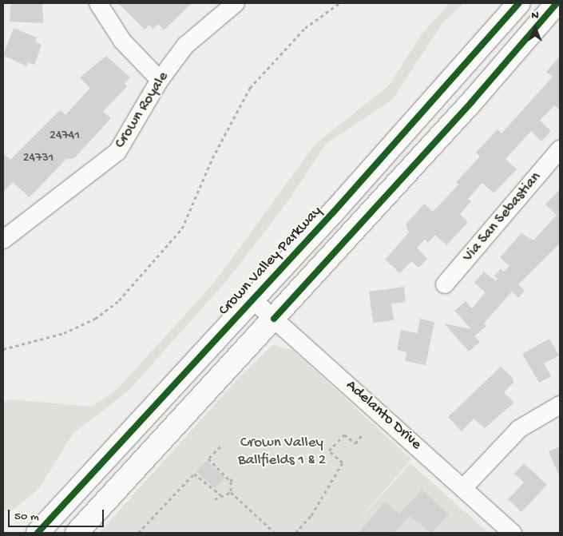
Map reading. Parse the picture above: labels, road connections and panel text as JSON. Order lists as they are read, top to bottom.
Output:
{
  "streets": {
    "main road": ["Crown Valley Parkway"],
    "street": ["Crown Royale", "Via San Sebastian", "Adelanto Drive"]
  },
  "crossings": [
    ["Crown Valley Parkway", "Adelanto Drive"]
  ],
  "parks": ["Crown Valley Ballfields 1 & 2"],
  "house_numbers": ["24741", "24731"],
  "scale_bar": "50 m",
  "north": "top"
}
